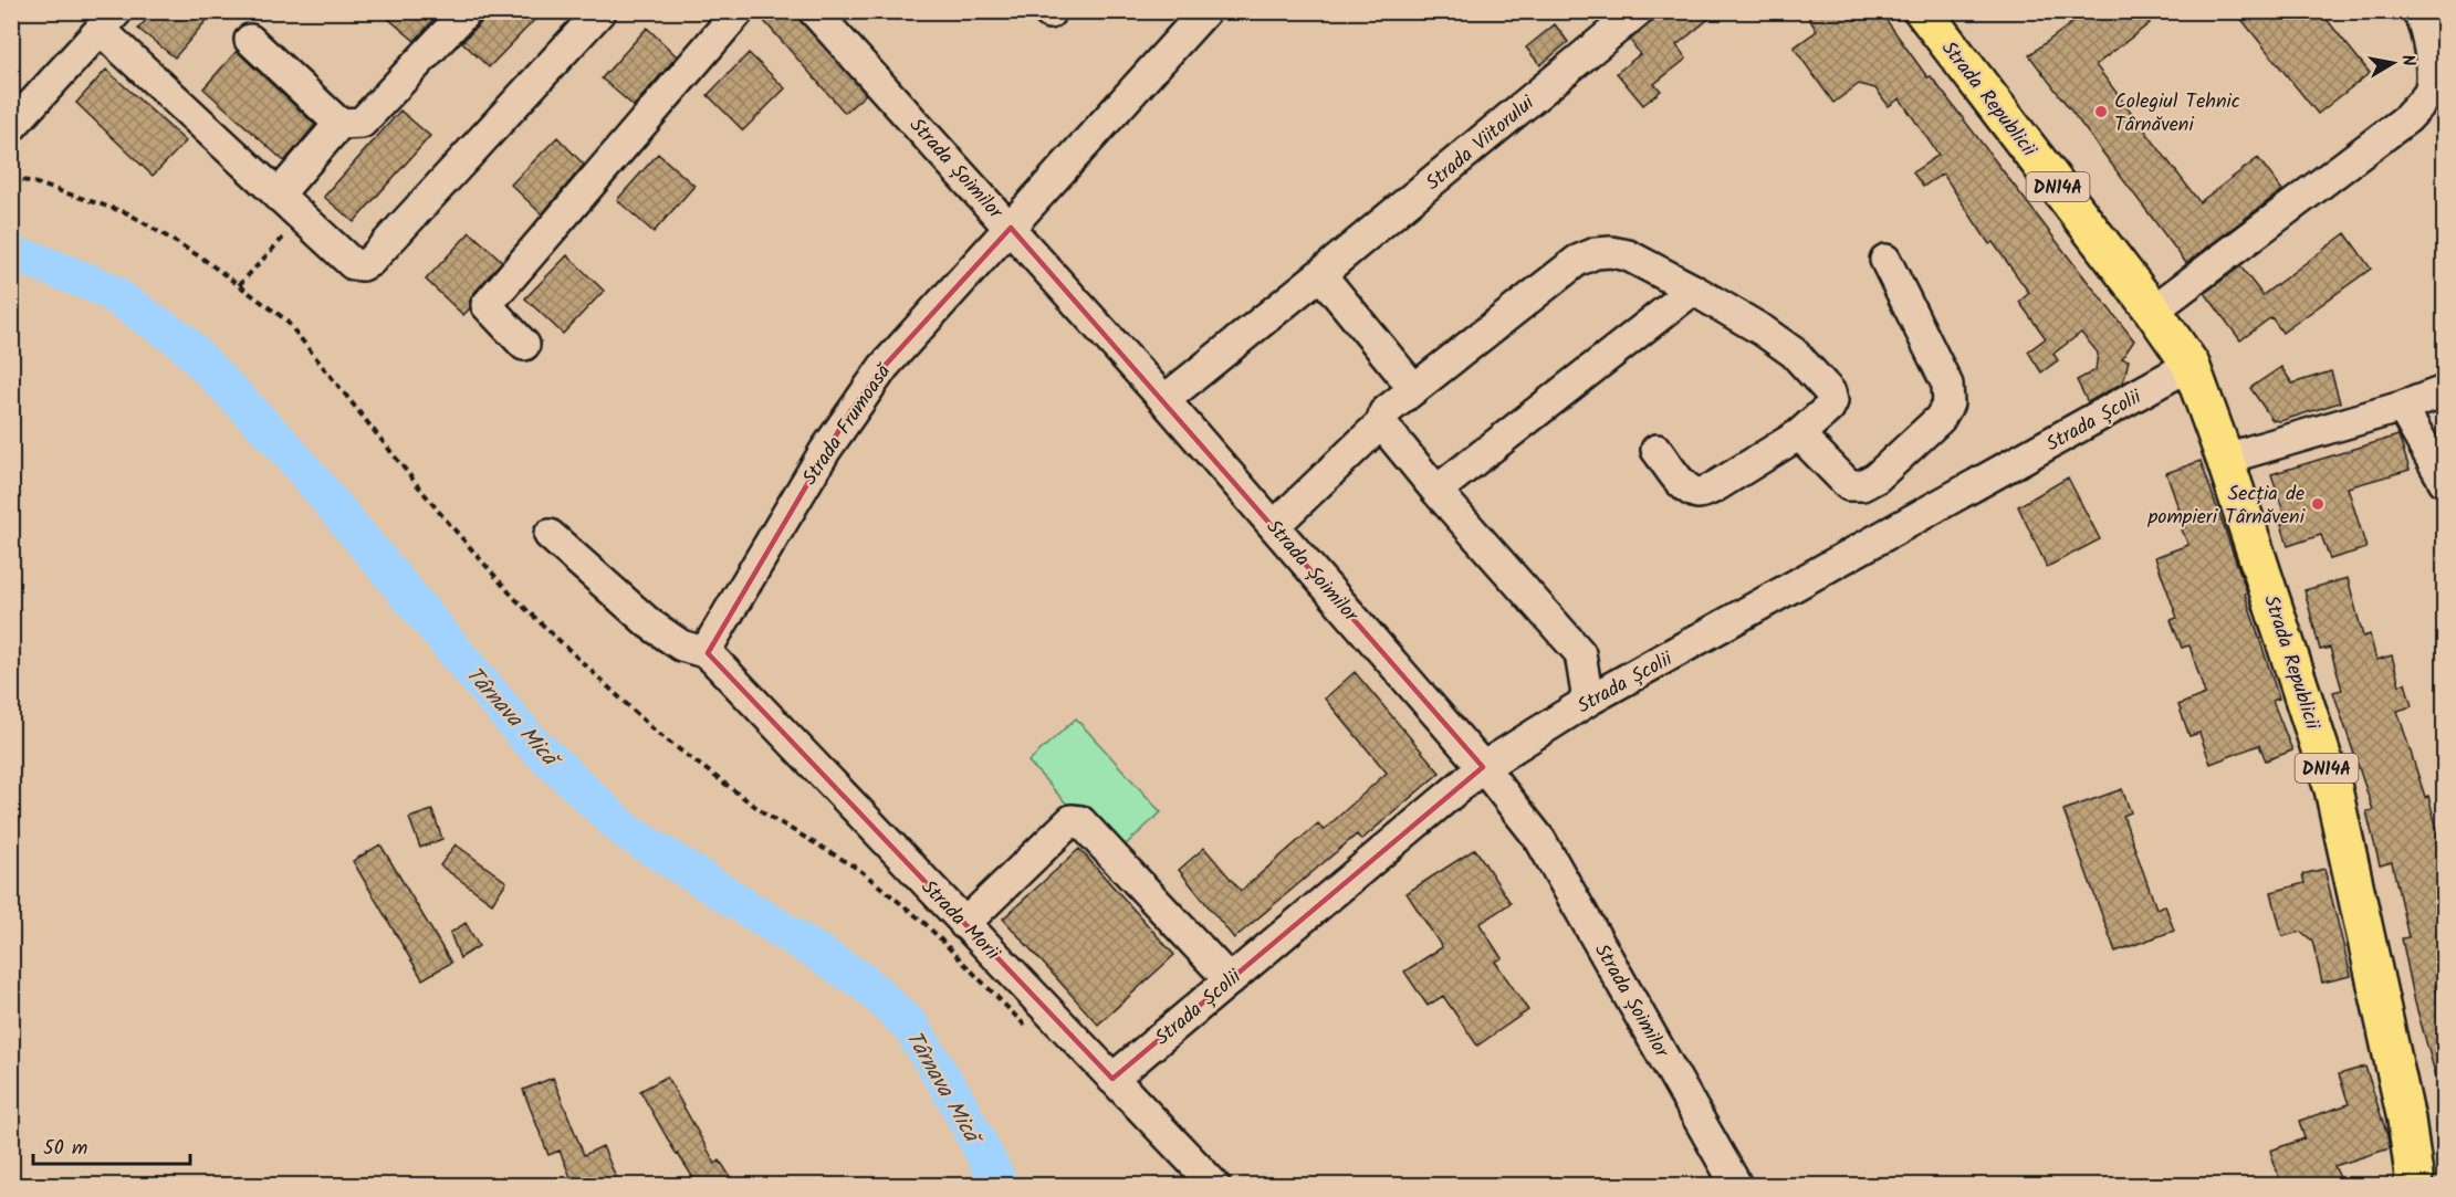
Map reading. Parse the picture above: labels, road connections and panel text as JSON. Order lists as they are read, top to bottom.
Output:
{
  "streets": {
    "main road": ["Strada Republicii", "DN14A"],
    "street": [
      "Strada Viitorului",
      "Strada Șoimilor",
      "Strada Școlii",
      "Strada Frumoasă",
      "Strada Morii"
    ]
  },
  "crossings": [
    ["Strada Republicii", "Strada Școlii"],
    ["Strada Viitorului", "Strada Șoimilor"],
    ["Strada Șoimilor", "Strada Școlii"],
    ["Strada Șoimilor", "Strada Frumoasă"],
    ["Strada Școlii", "Strada Morii"],
    ["Strada Frumoasă", "Strada Morii"]
  ],
  "water": ["Târnava Mică"],
  "places": ["Colegiul Tehnic Târnăveni", "Secția de pompieri Târnăveni"],
  "scale_bar": "50 m",
  "north": "right"
}
